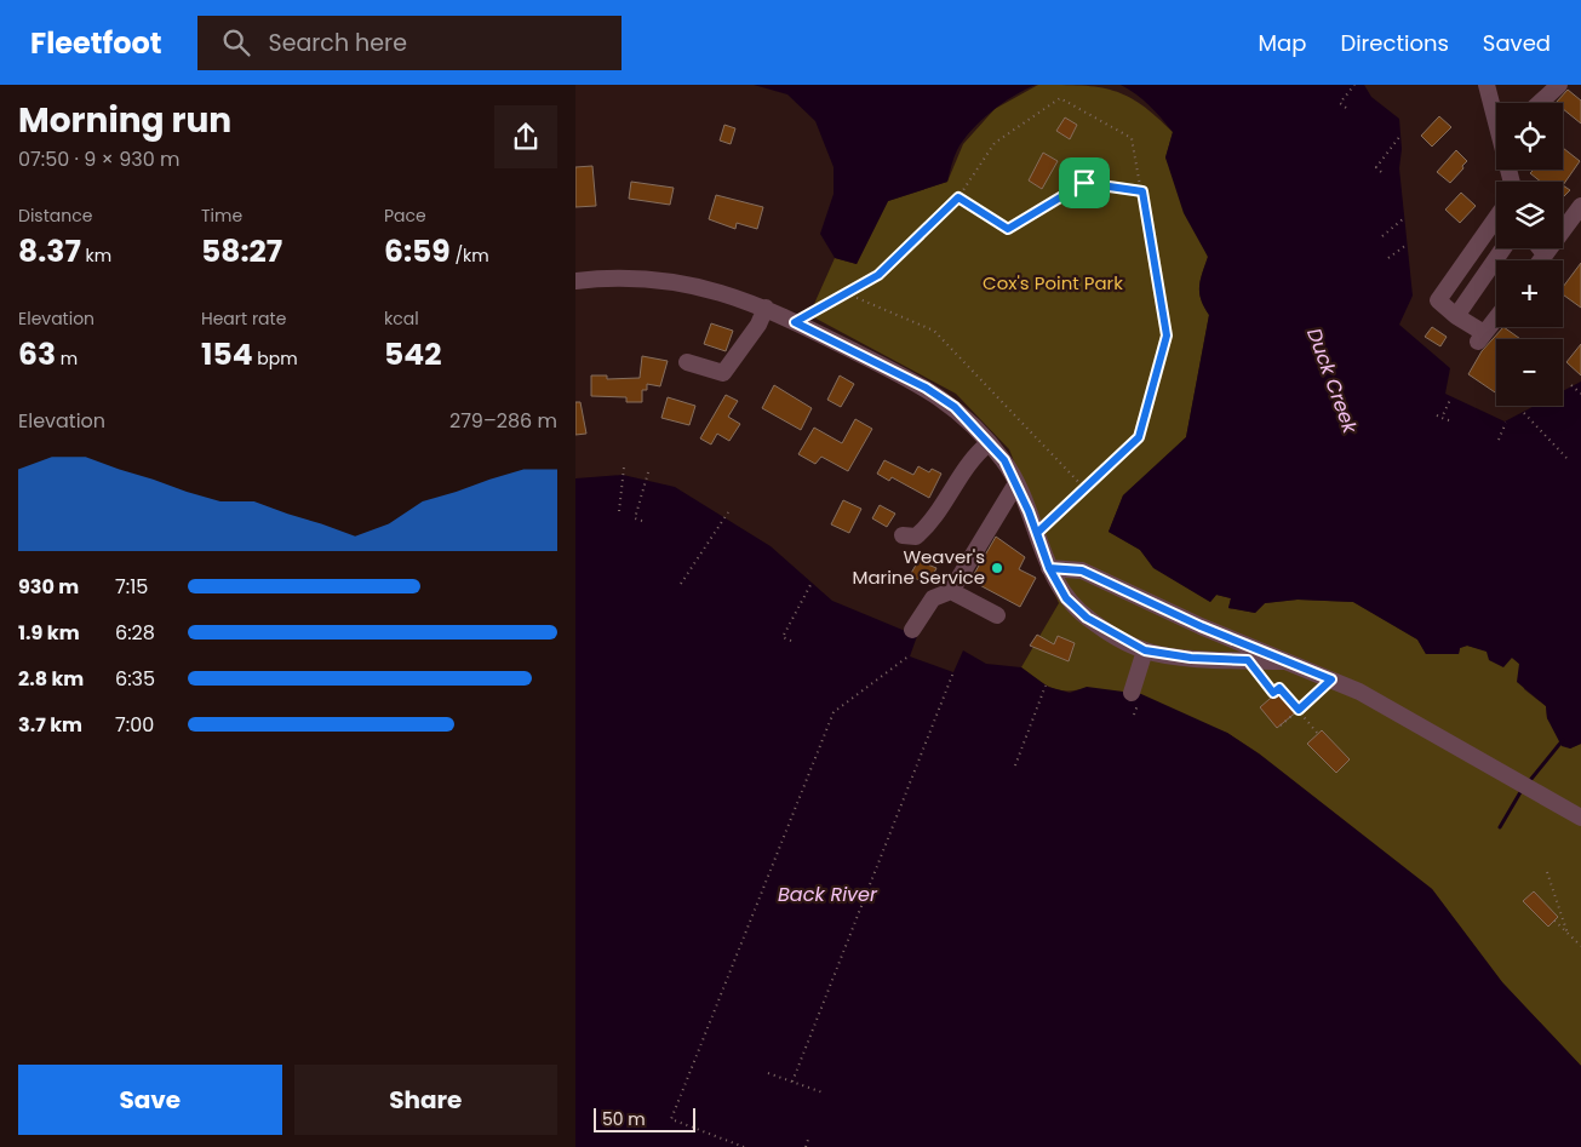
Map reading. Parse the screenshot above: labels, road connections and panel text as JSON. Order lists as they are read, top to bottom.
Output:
{
  "water": ["Duck Creek", "Back River"],
  "parks": ["Cox's Point Park"],
  "places": ["Weaver's Marine Service"],
  "scale_bar": "50 m",
  "page": {
    "header": "Fleetfoot",
    "search": "Search here",
    "nav": ["Map", "Directions", "Saved"],
    "heading": ["Morning run", "07:50 · 9 × 930 m"],
    "map_buttons": ["+", "−"],
    "stats": [
      ["Distance", "8.37 km"],
      ["Time", "58:27"],
      ["Pace", "6:59 /km"],
      ["Elevation", "63 m"],
      ["Heart rate", "154 bpm"],
      ["kcal", "542"]
    ],
    "chart": ["Elevation", "279–286 m"],
    "list": [
      {
        "name": "930 m",
        "note": "7:15"
      },
      {
        "name": "1.9 km",
        "note": "6:28"
      },
      {
        "name": "2.8 km",
        "note": "6:35"
      },
      {
        "name": "3.7 km",
        "note": "7:00"
      }
    ],
    "buttons": ["Save", "Share"],
    "scale": "50 m"
  }
}
